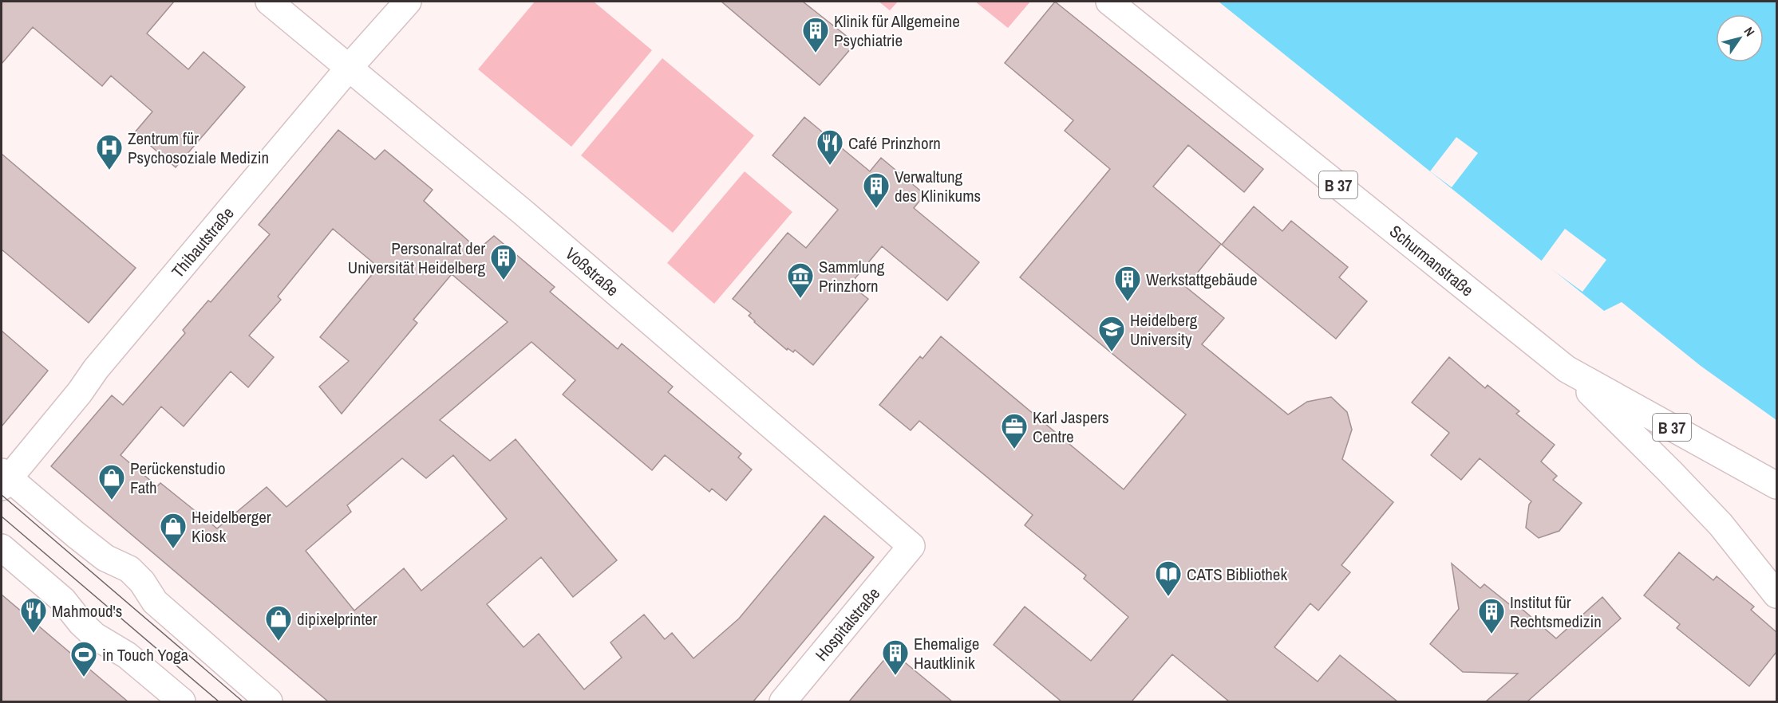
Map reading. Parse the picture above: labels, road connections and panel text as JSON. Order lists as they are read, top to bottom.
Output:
{
  "streets": {
    "street": [
      "B 37",
      "Thibautstraße",
      "Schurmanstraße",
      "Voßstraße",
      "Hospitalstraße"
    ]
  },
  "crossings": [
    ["Thibautstraße", "Voßstraße"],
    ["Voßstraße", "Hospitalstraße"]
  ],
  "places": {
    "building": [
      "Klinik für Allgemeine Psychiatrie",
      "Verwaltung des Klinikums",
      "Personalrat der Universität Heidelberg",
      "Werkstattgebäude",
      "Institut für Rechtsmedizin",
      "Ehemalige Hautklinik"
    ],
    "restaurant": ["Café Prinzhorn", "Mahmoud's"],
    "hospital": ["Zentrum für Psychosoziale Medizin"],
    "museum": ["Sammlung Prinzhorn"],
    "school or university": ["Heidelberg University"],
    "office": ["Karl Jaspers Centre"],
    "shop": ["Perückenstudio Fath", "Heidelberger Kiosk", "dipixelprinter"],
    "library": ["CATS Bibliothek"],
    "sports": ["in Touch Yoga"]
  },
  "north": "top right"
}
